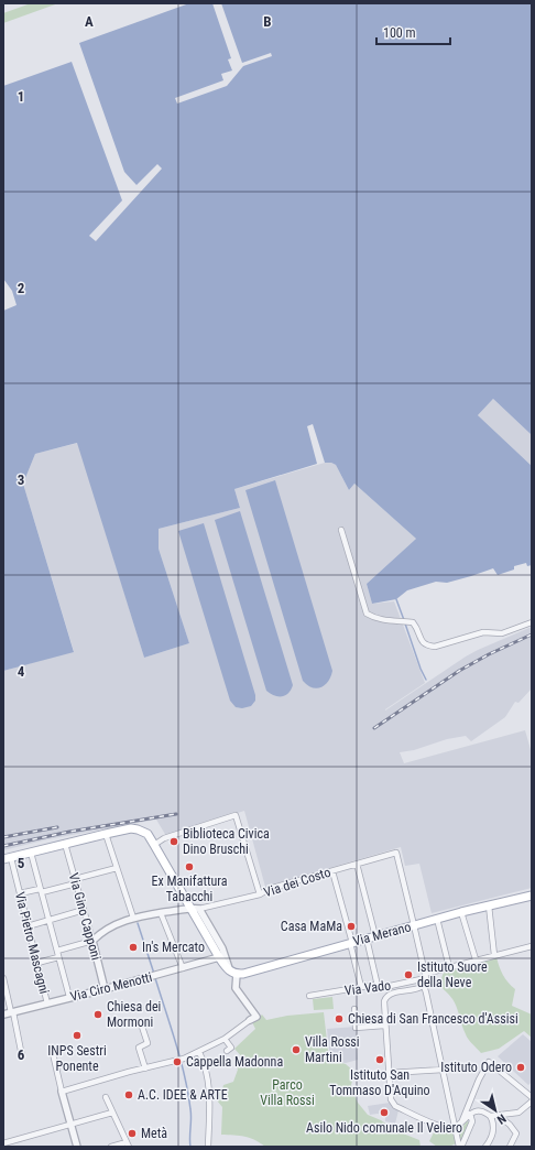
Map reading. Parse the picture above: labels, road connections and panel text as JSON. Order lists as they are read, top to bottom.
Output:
{
  "streets": {
    "main road": ["Via Merano"],
    "street": [
      "Via dei Costo",
      "Via Gino Capponi",
      "Via Pietro Mascagni",
      "Via Ciro Menotti",
      "Via Vado"
    ]
  },
  "crossings": [
    ["Via dei Costo", "Via Merano"],
    ["Via Gino Capponi", "Via Ciro Menotti"],
    ["Via Pietro Mascagni", "Via Ciro Menotti"]
  ],
  "parks": ["Parco Villa Rossi"],
  "places": [
    "Biblioteca Civica Dino Bruschi",
    "Ex Manifattura Tabacchi",
    "Casa MaMa",
    "In's Mercato",
    "Istituto Suore della Neve",
    "Chiesa dei Mormoni",
    "Chiesa di San Francesco d'Assisi",
    "INPS Sestri Ponente",
    "Villa Rossi Martini",
    "Istituto San Tommaso D'Aquino",
    "Cappella Madonna",
    "Istituto Odero",
    "A.C. IDEE & ARTE",
    "Asilo Nido comunale Il Veliero",
    "Metà"
  ],
  "scale_bar": "100 m",
  "north": "bottom right",
  "grid": {
    "columns": ["A", "B"],
    "rows": [
      "1",
      "2",
      "3",
      "4",
      "5",
      "6"
    ]
  }
}
